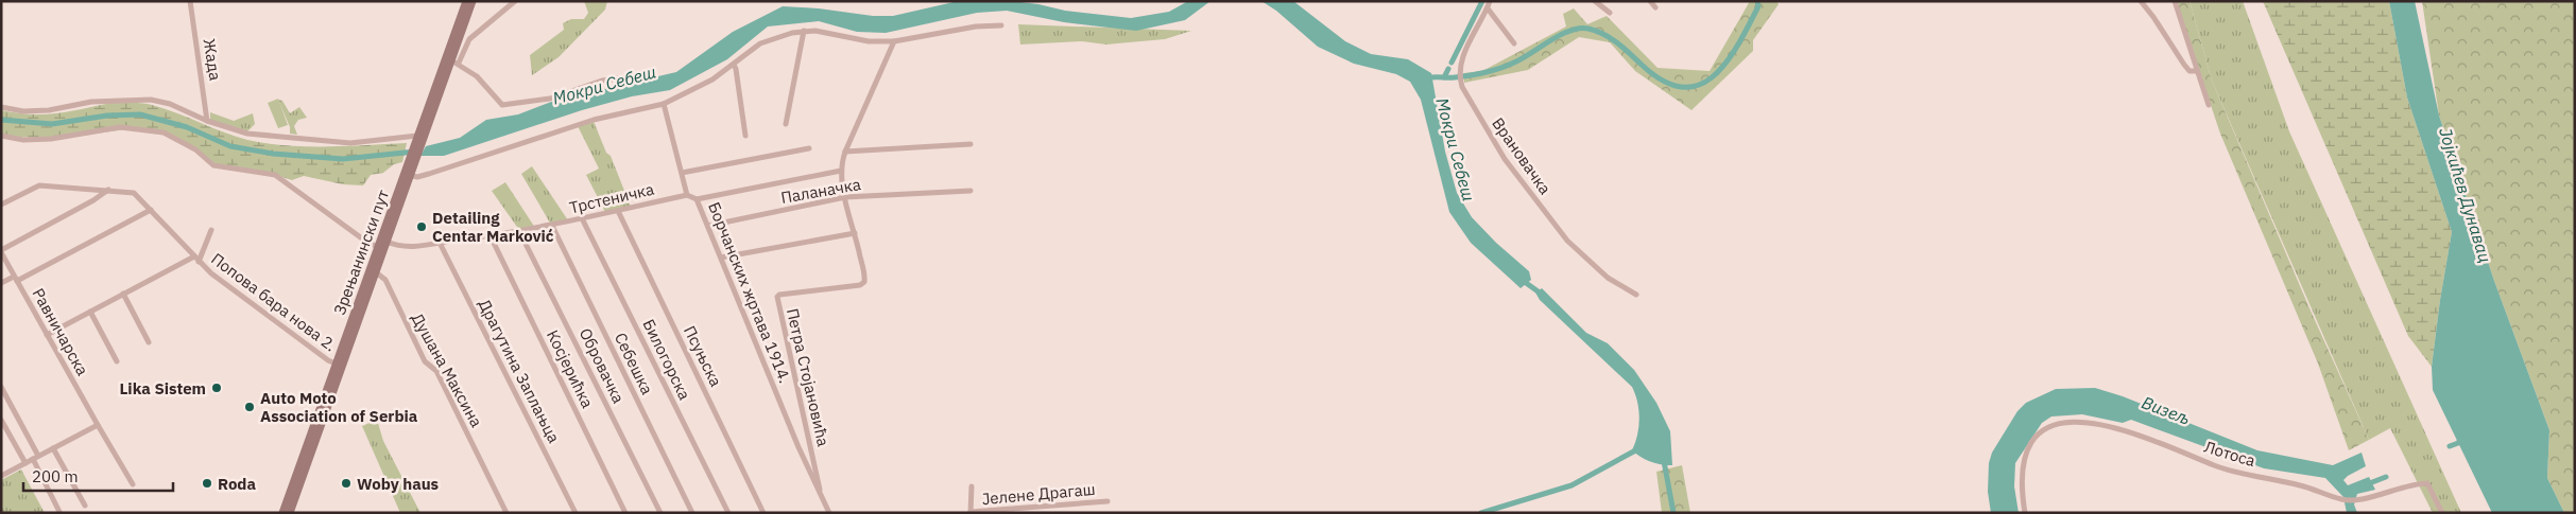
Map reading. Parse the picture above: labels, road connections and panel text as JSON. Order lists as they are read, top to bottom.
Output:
{
  "streets": {
    "main road": ["Зрењанински пут"],
    "street": [
      "Жада",
      "Врановачка",
      "Паланачка",
      "Трстеничка",
      "Борчанских жртава 1914.",
      "Попова бара нова 2.",
      "Равничарска",
      "Псуњска",
      "Билогорска",
      "Себешка",
      "Обровачка",
      "Косјерићка",
      "Душана Максина",
      "Драгутина Заплањца",
      "Петра Стојановића",
      "Лотоса",
      "Јелене Драгаш"
    ]
  },
  "crossings": [
    ["Паланачка", "Борчанских жртава 1914."],
    ["Паланачка", "Петра Стојановића"],
    ["Трстеничка", "Зрењанински пут"],
    ["Трстеничка", "Псуњска"],
    ["Трстеничка", "Билогорска"],
    ["Трстеничка", "Себешка"],
    ["Трстеничка", "Обровачка"],
    ["Трстеничка", "Косјерићка"],
    ["Трстеничка", "Драгутина Заплањца"],
    ["Зрењанински пут", "Попова бара нова 2."],
    ["Зрењанински пут", "Душана Максина"],
    ["Борчанских жртава 1914.", "Петра Стојановића"]
  ],
  "water": ["Мокри Себеш", "Јојкићев Дунавац", "Визељ"],
  "places": [
    "Detailing Centar Marković",
    "Lika Sistem",
    "Auto Moto Association of Serbia",
    "Roda",
    "Woby haus"
  ],
  "scale_bar": "200 m"
}
